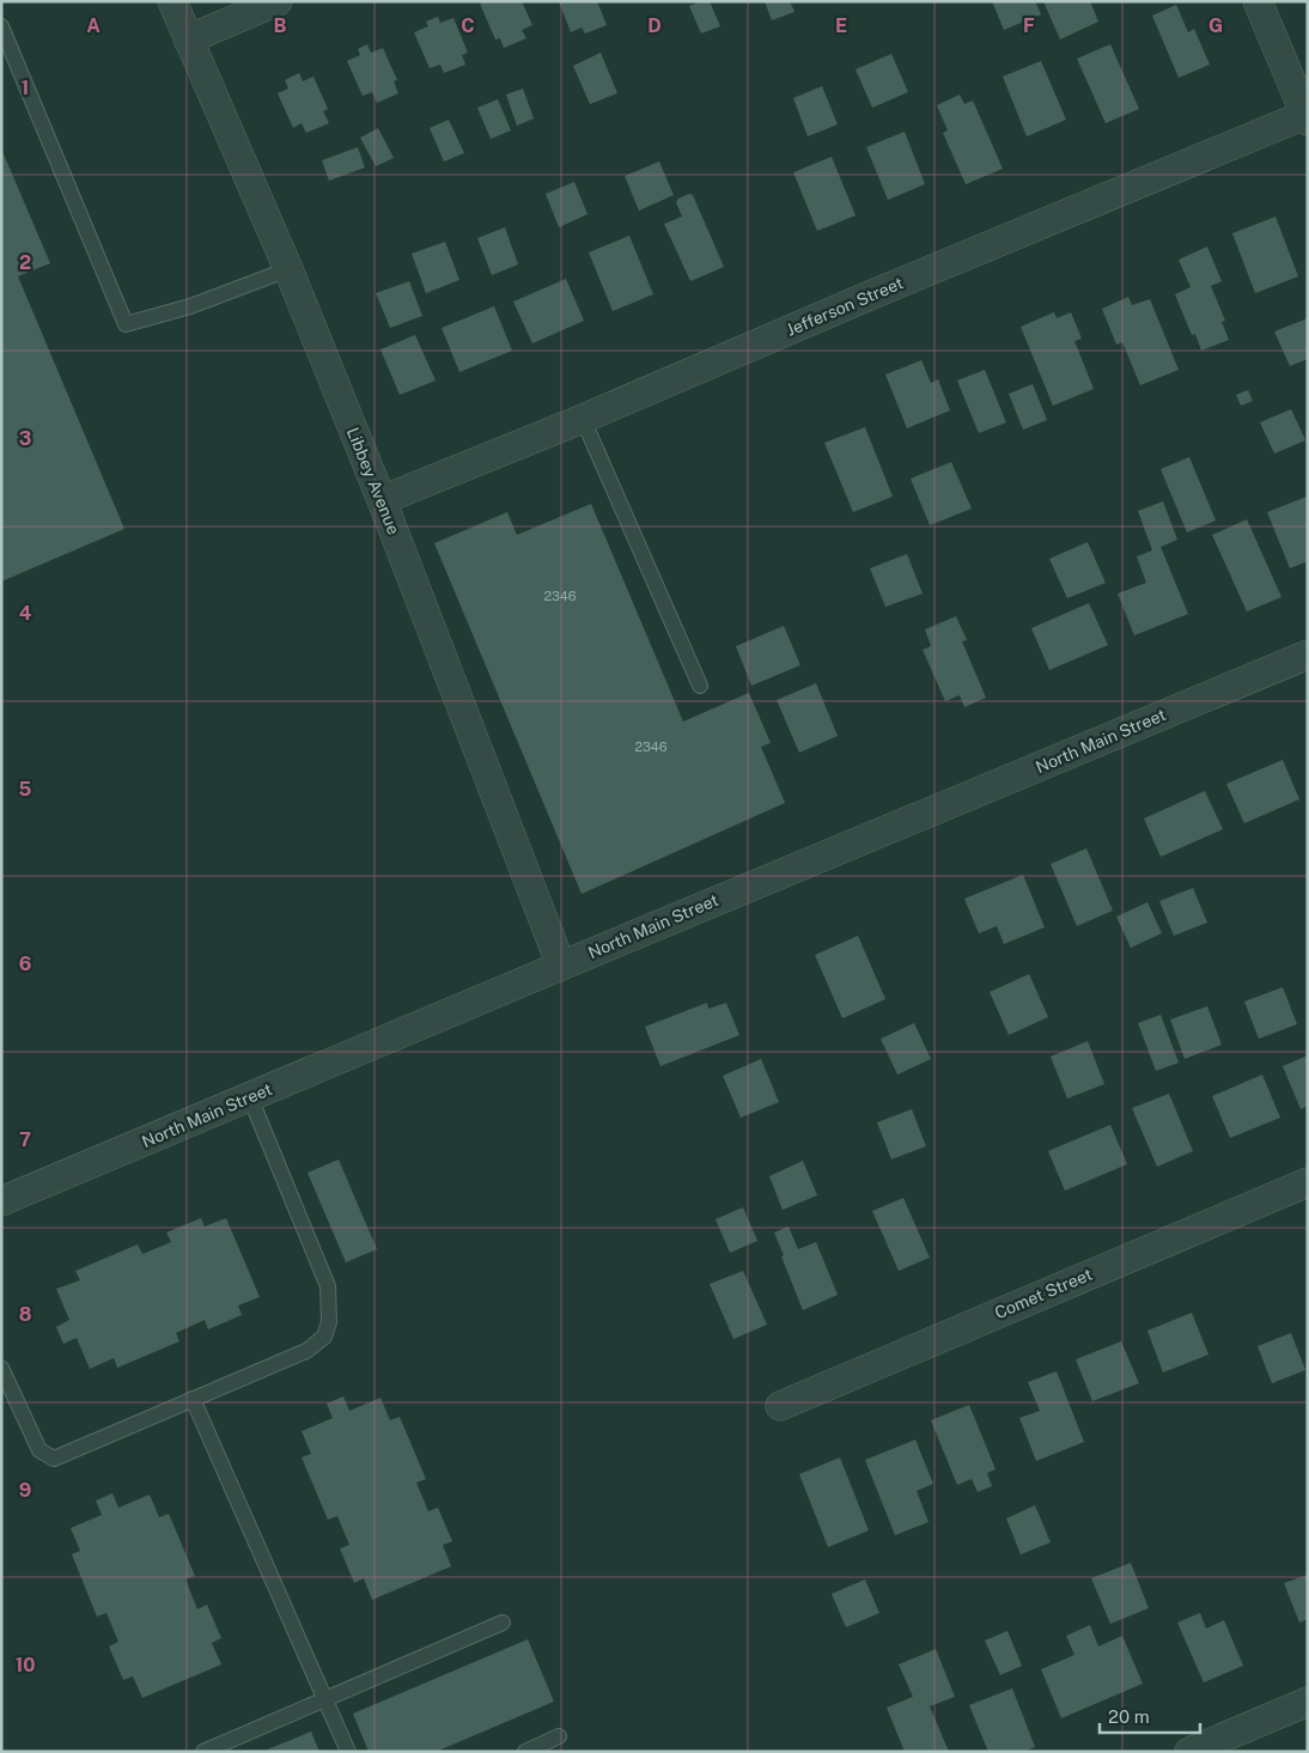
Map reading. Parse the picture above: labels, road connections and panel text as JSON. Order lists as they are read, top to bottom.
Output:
{
  "streets": {
    "street": [
      "Jefferson Street",
      "Libbey Avenue",
      "North Main Street",
      "Comet Street"
    ]
  },
  "crossings": [
    ["Jefferson Street", "Libbey Avenue"],
    ["Libbey Avenue", "North Main Street"]
  ],
  "house_numbers": ["2346", "2346"],
  "scale_bar": "20 m",
  "grid": {
    "columns": [
      "A",
      "B",
      "C",
      "D",
      "E",
      "F",
      "G"
    ],
    "rows": [
      "1",
      "2",
      "3",
      "4",
      "5",
      "6",
      "7",
      "8",
      "9",
      "10"
    ]
  }
}
